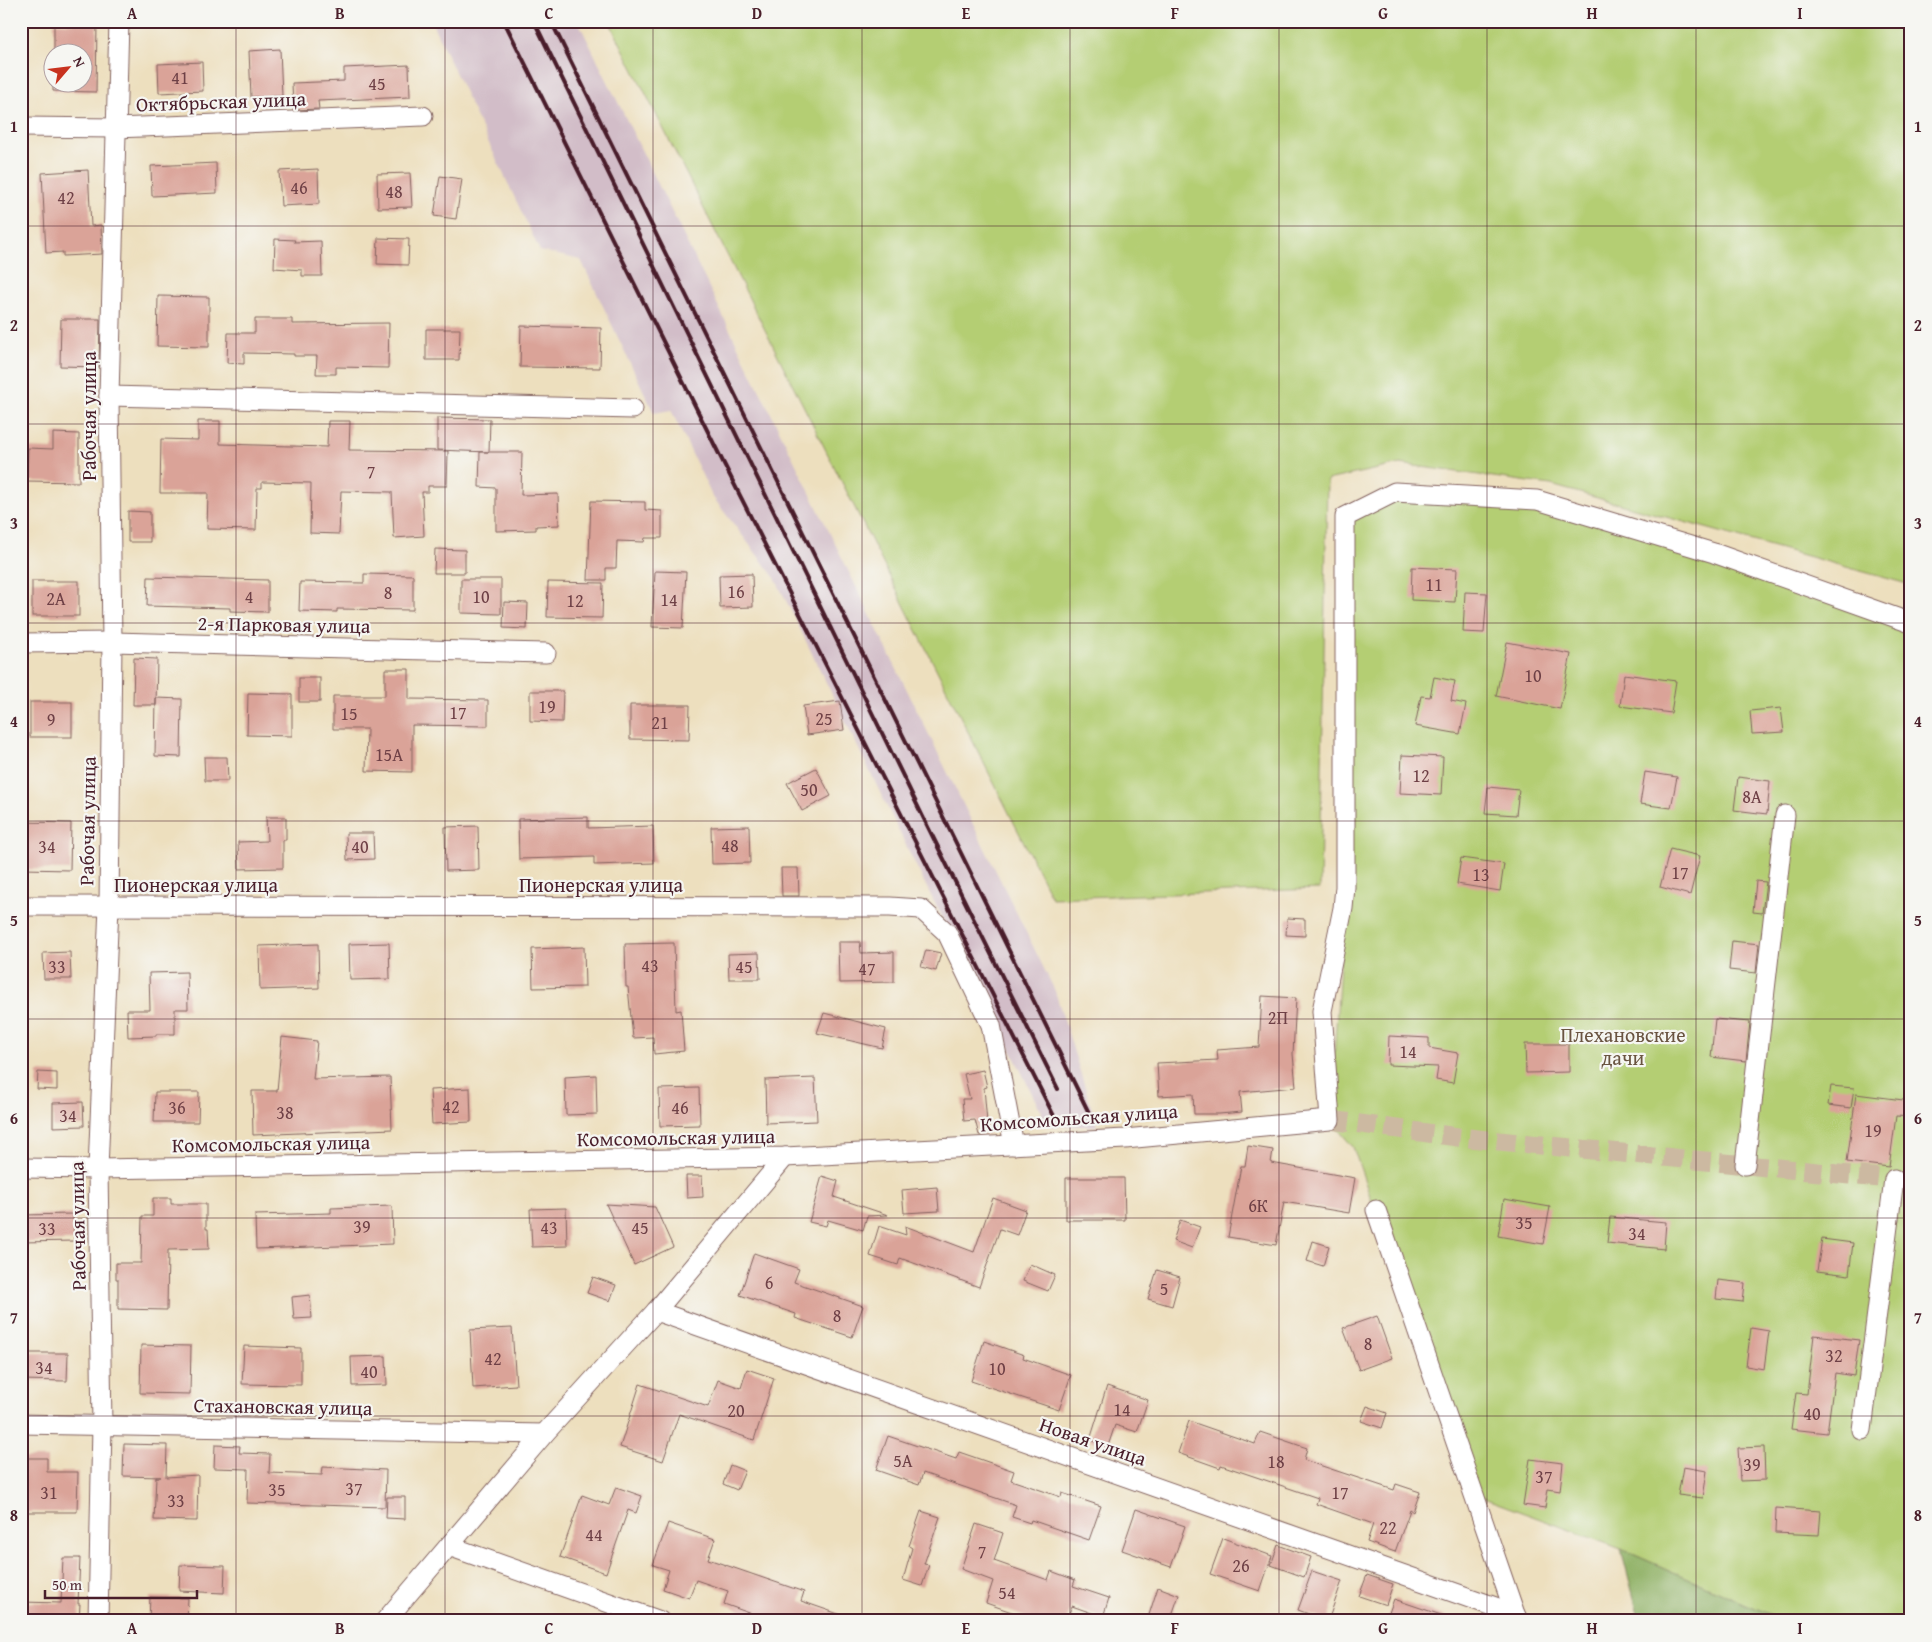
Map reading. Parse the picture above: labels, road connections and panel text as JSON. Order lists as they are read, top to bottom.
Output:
{
  "streets": {
    "street": [
      "Октябрьская улица",
      "Рабочая улица",
      "2-я Парковая улица",
      "Пионерская улица",
      "Комсомольская улица",
      "Стахановская улица",
      "Новая улица"
    ]
  },
  "crossings": [
    ["Октябрьская улица", "Рабочая улица"],
    ["Рабочая улица", "2-я Парковая улица"],
    ["Рабочая улица", "Пионерская улица"],
    ["Рабочая улица", "Комсомольская улица"],
    ["Рабочая улица", "Стахановская улица"],
    ["Пионерская улица", "Комсомольская улица"]
  ],
  "parks": ["Плехановские дачи"],
  "house_numbers": [
    "41",
    "45",
    "46",
    "48",
    "42",
    "7",
    "11",
    "16",
    "8",
    "4",
    "10",
    "2А",
    "14",
    "12",
    "10",
    "19",
    "17",
    "15",
    "25",
    "9",
    "21",
    "15А",
    "12",
    "50",
    "8А",
    "48",
    "34",
    "40",
    "17",
    "13",
    "43",
    "33",
    "45",
    "47",
    "2П",
    "14",
    "42",
    "36",
    "46",
    "38",
    "34",
    "19",
    "6К",
    "35",
    "39",
    "43",
    "45",
    "33",
    "34",
    "6",
    "5",
    "8",
    "8",
    "32",
    "42",
    "34",
    "10",
    "40",
    "14",
    "20",
    "40",
    "5А",
    "18",
    "39",
    "37",
    "37",
    "35",
    "31",
    "17",
    "33",
    "22",
    "44",
    "7",
    "26",
    "54"
  ],
  "scale_bar": "50 m",
  "north": "top right",
  "grid": {
    "columns": [
      "A",
      "B",
      "C",
      "D",
      "E",
      "F",
      "G",
      "H",
      "I"
    ],
    "rows": [
      "1",
      "2",
      "3",
      "4",
      "5",
      "6",
      "7",
      "8"
    ]
  }
}
